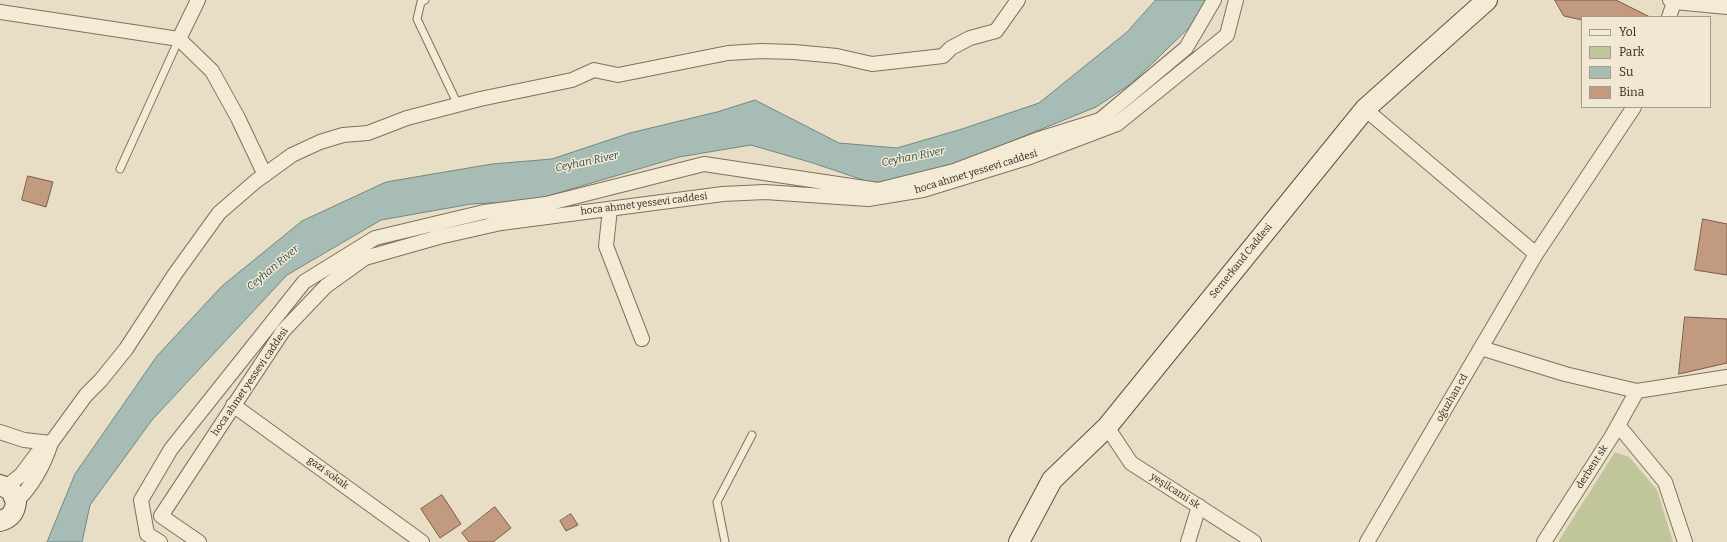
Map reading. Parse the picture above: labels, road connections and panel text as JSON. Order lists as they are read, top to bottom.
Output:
{
  "streets": {
    "street": [
      "hoca ahmet yessevi caddesi",
      "Semerkand Caddesi",
      "oğuzhan cd",
      "derbent sk",
      "gazi sokak",
      "yeşilcami sk"
    ]
  },
  "crossings": [
    ["hoca ahmet yessevi caddesi", "gazi sokak"],
    ["Semerkand Caddesi", "yeşilcami sk"]
  ],
  "water": ["Ceyhan River"],
  "legend": [
    "Yol",
    "Park",
    "Su",
    "Bina"
  ]
}
